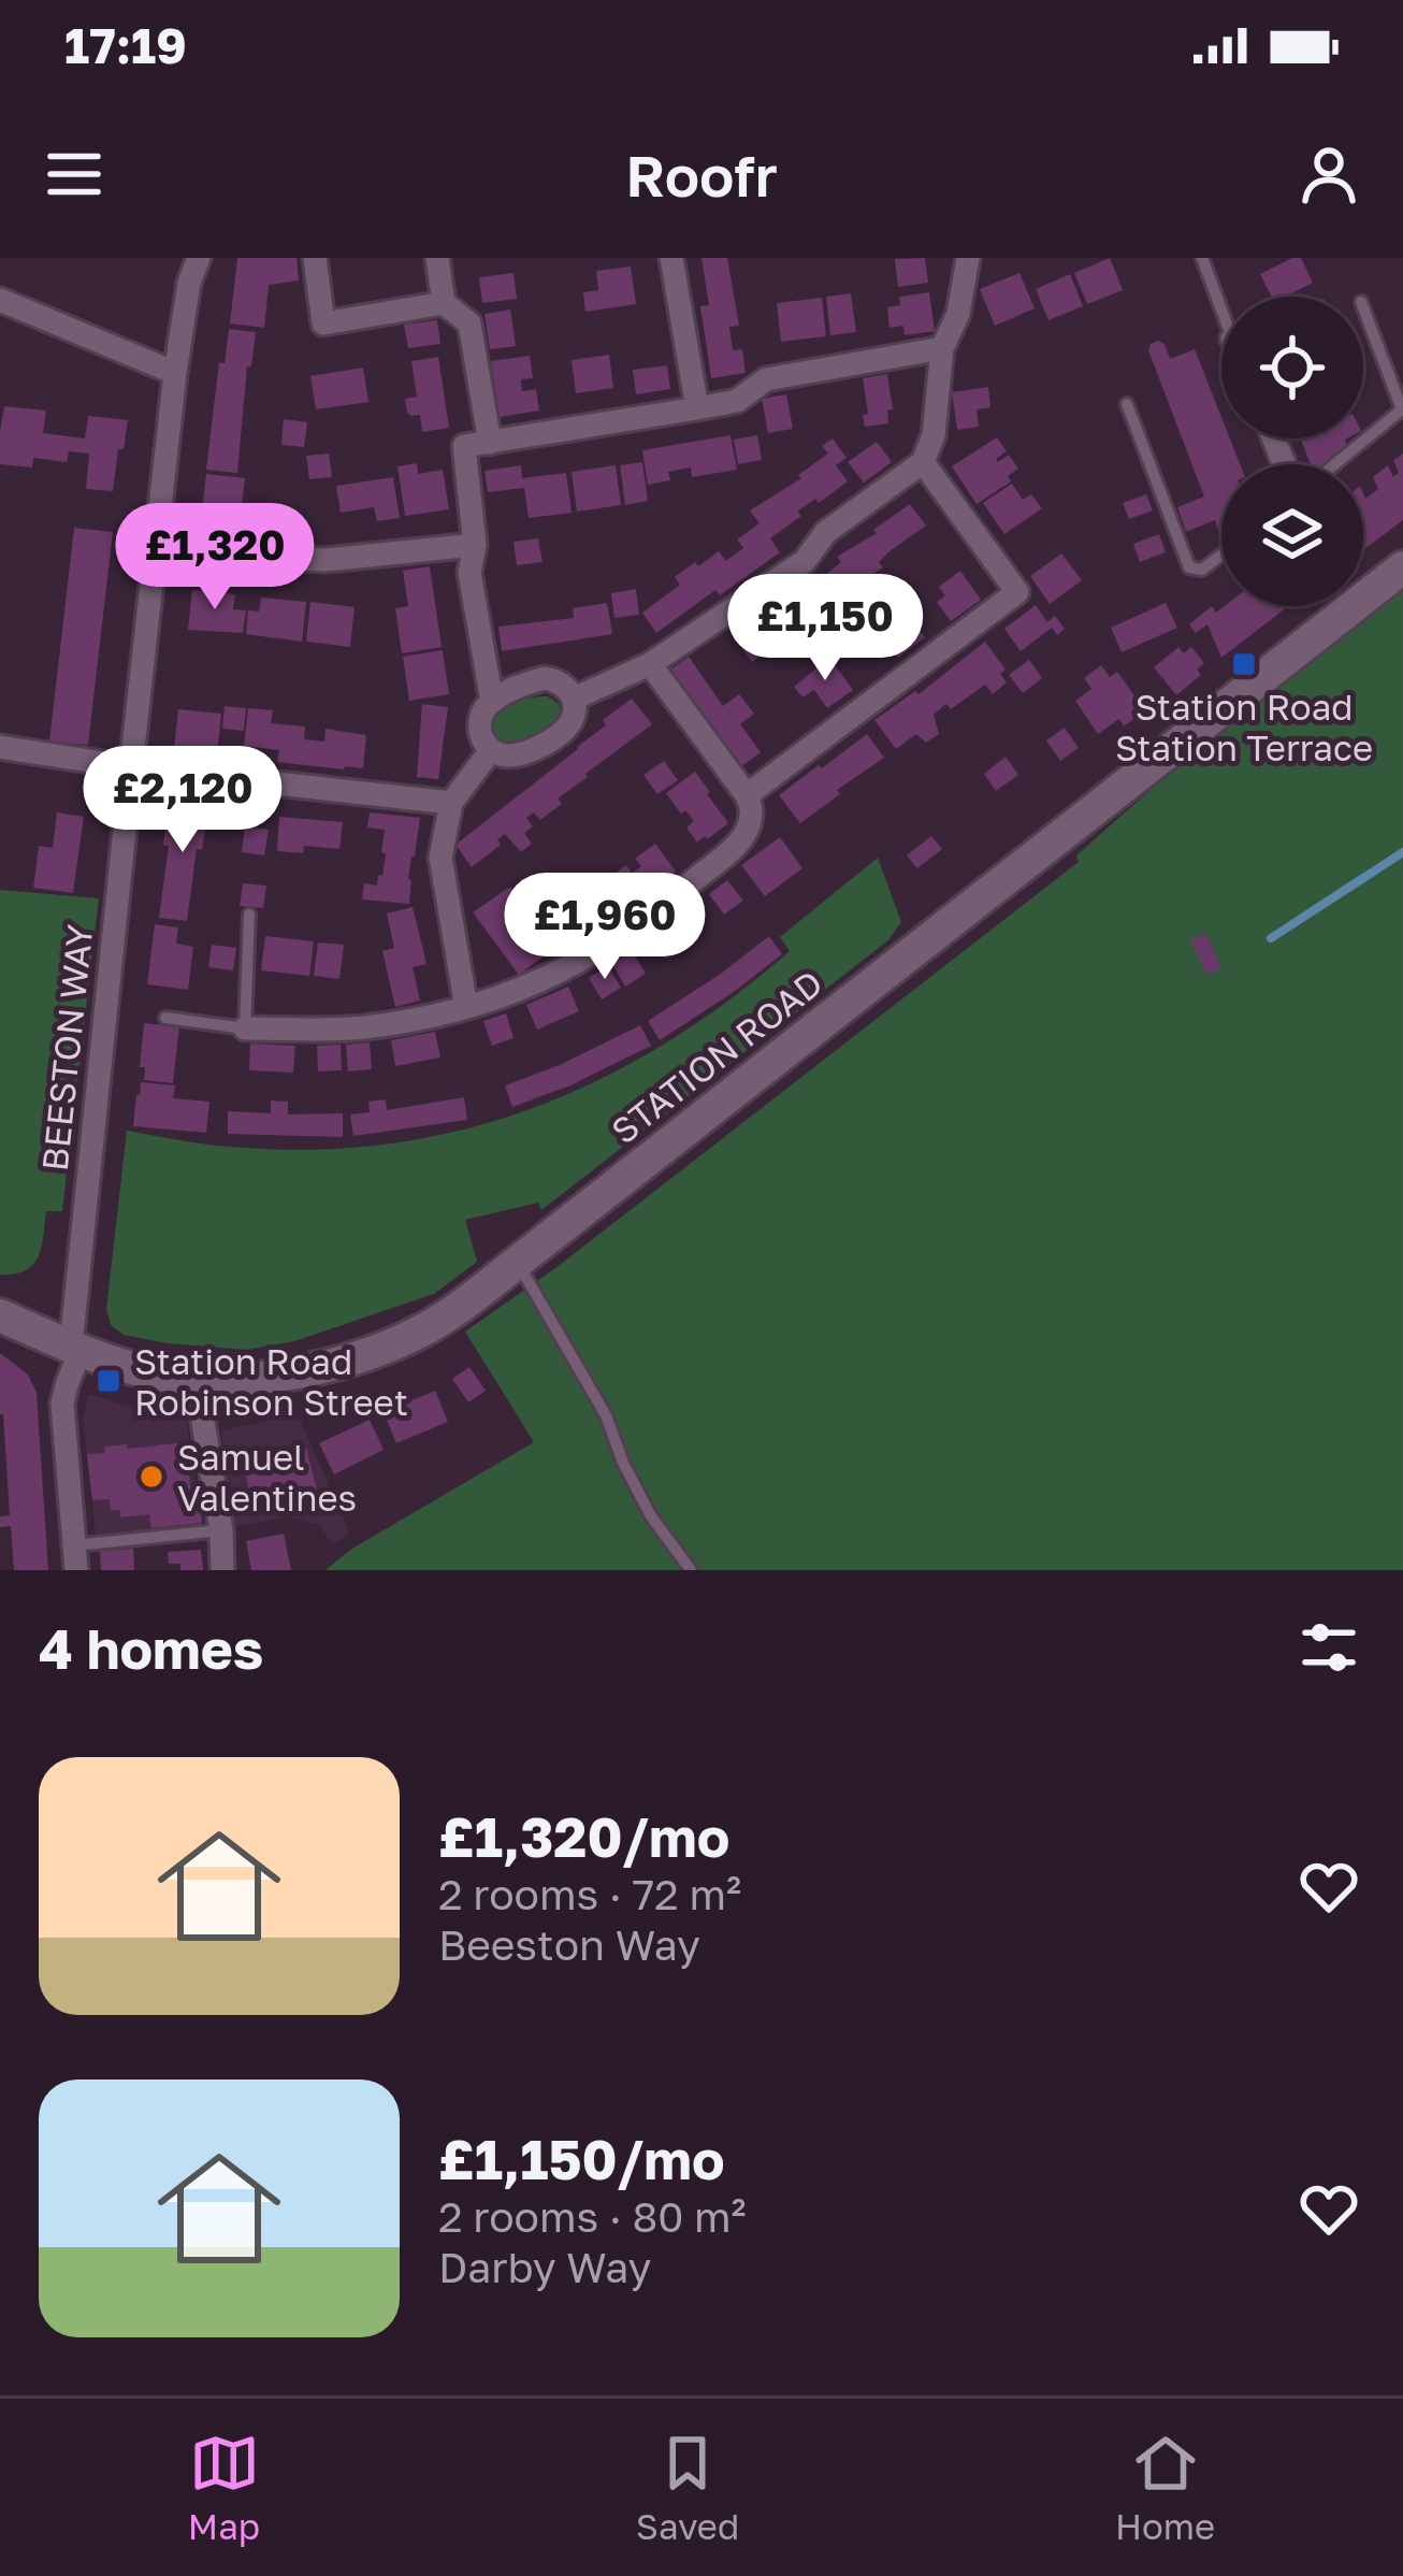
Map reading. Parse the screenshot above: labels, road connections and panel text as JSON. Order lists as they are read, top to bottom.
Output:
{
  "streets": {
    "street": ["BEESTON WAY", "STATION ROAD"]
  },
  "crossings": [
    ["BEESTON WAY", "STATION ROAD"]
  ],
  "places": {
    "transit": ["Station Road Station Terrace", "Station Road Robinson Street"],
    "other": ["Samuel Valentines"]
  },
  "page": {
    "status": "17:19",
    "header": "Roofr",
    "price": [
      "£1,320",
      "£1,150",
      "£2,120",
      "£1,960"
    ],
    "heading": "4 homes",
    "list": [
      {
        "name": "£1,320/mo",
        "note": "2 rooms · 72 m² · Beeston Way"
      },
      {
        "name": "£1,150/mo",
        "note": "2 rooms · 80 m² · Darby Way"
      }
    ],
    "tabs": ["Map", "Saved", "Home"]
  }
}
